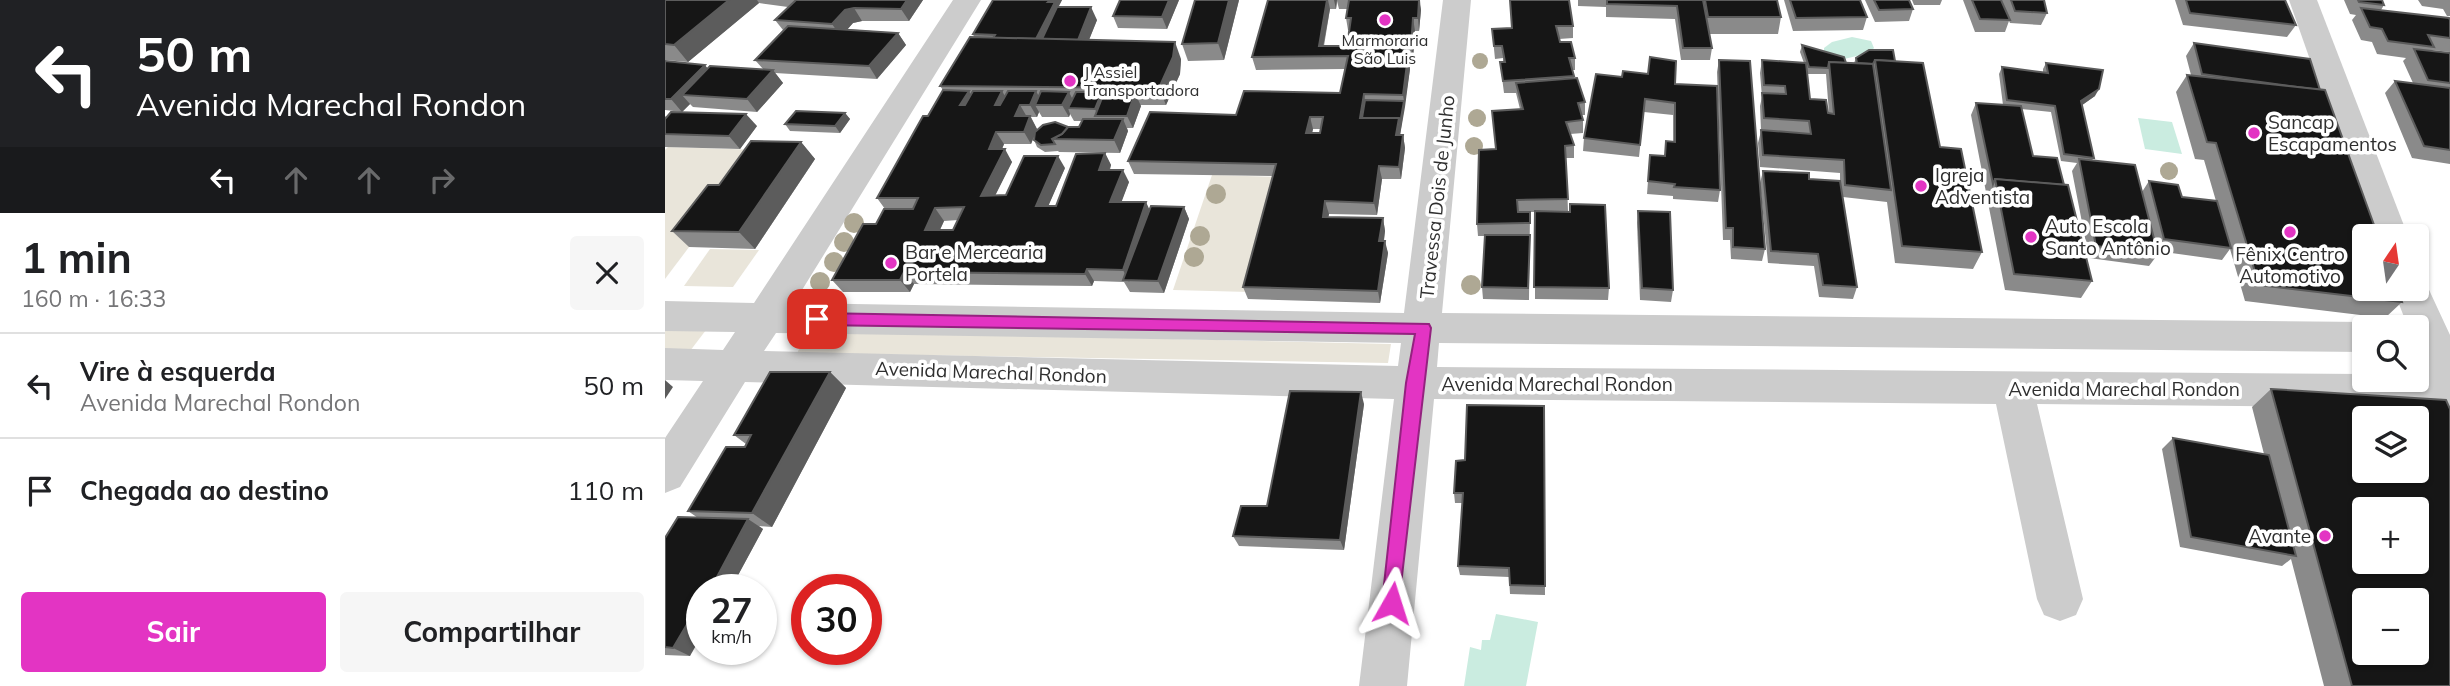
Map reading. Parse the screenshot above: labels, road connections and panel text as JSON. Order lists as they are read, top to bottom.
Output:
{
  "streets": {
    "street": ["Travessa Dois de Junho", "Avenida Marechal Rondon"]
  },
  "crossings": [
    ["Travessa Dois de Junho", "Avenida Marechal Rondon"]
  ],
  "places": [
    "Marmoraria São Luis",
    "J Assiel Transportadora",
    "Sancap Escapamentos",
    "Igreja Adventista",
    "Fênix Centro Automotivo",
    "Auto Escola Santo Antônio",
    "Bar e Mercearia Portela",
    "Avante"
  ],
  "north": "top",
  "page": {
    "turn": ["50 m", "Avenida Marechal Rondon"],
    "heading": ["1 min", "160 m · 16:33"],
    "map_buttons": ["+", "−"],
    "list": [
      {
        "name": "Vire à esquerda",
        "note": "Avenida Marechal Rondon",
        "value": "50 m"
      },
      {
        "name": "Chegada ao destino",
        "value": "110 m"
      }
    ],
    "speed": "27 km/h",
    "limit": "30",
    "buttons": ["Sair", "Compartilhar"]
  }
}
